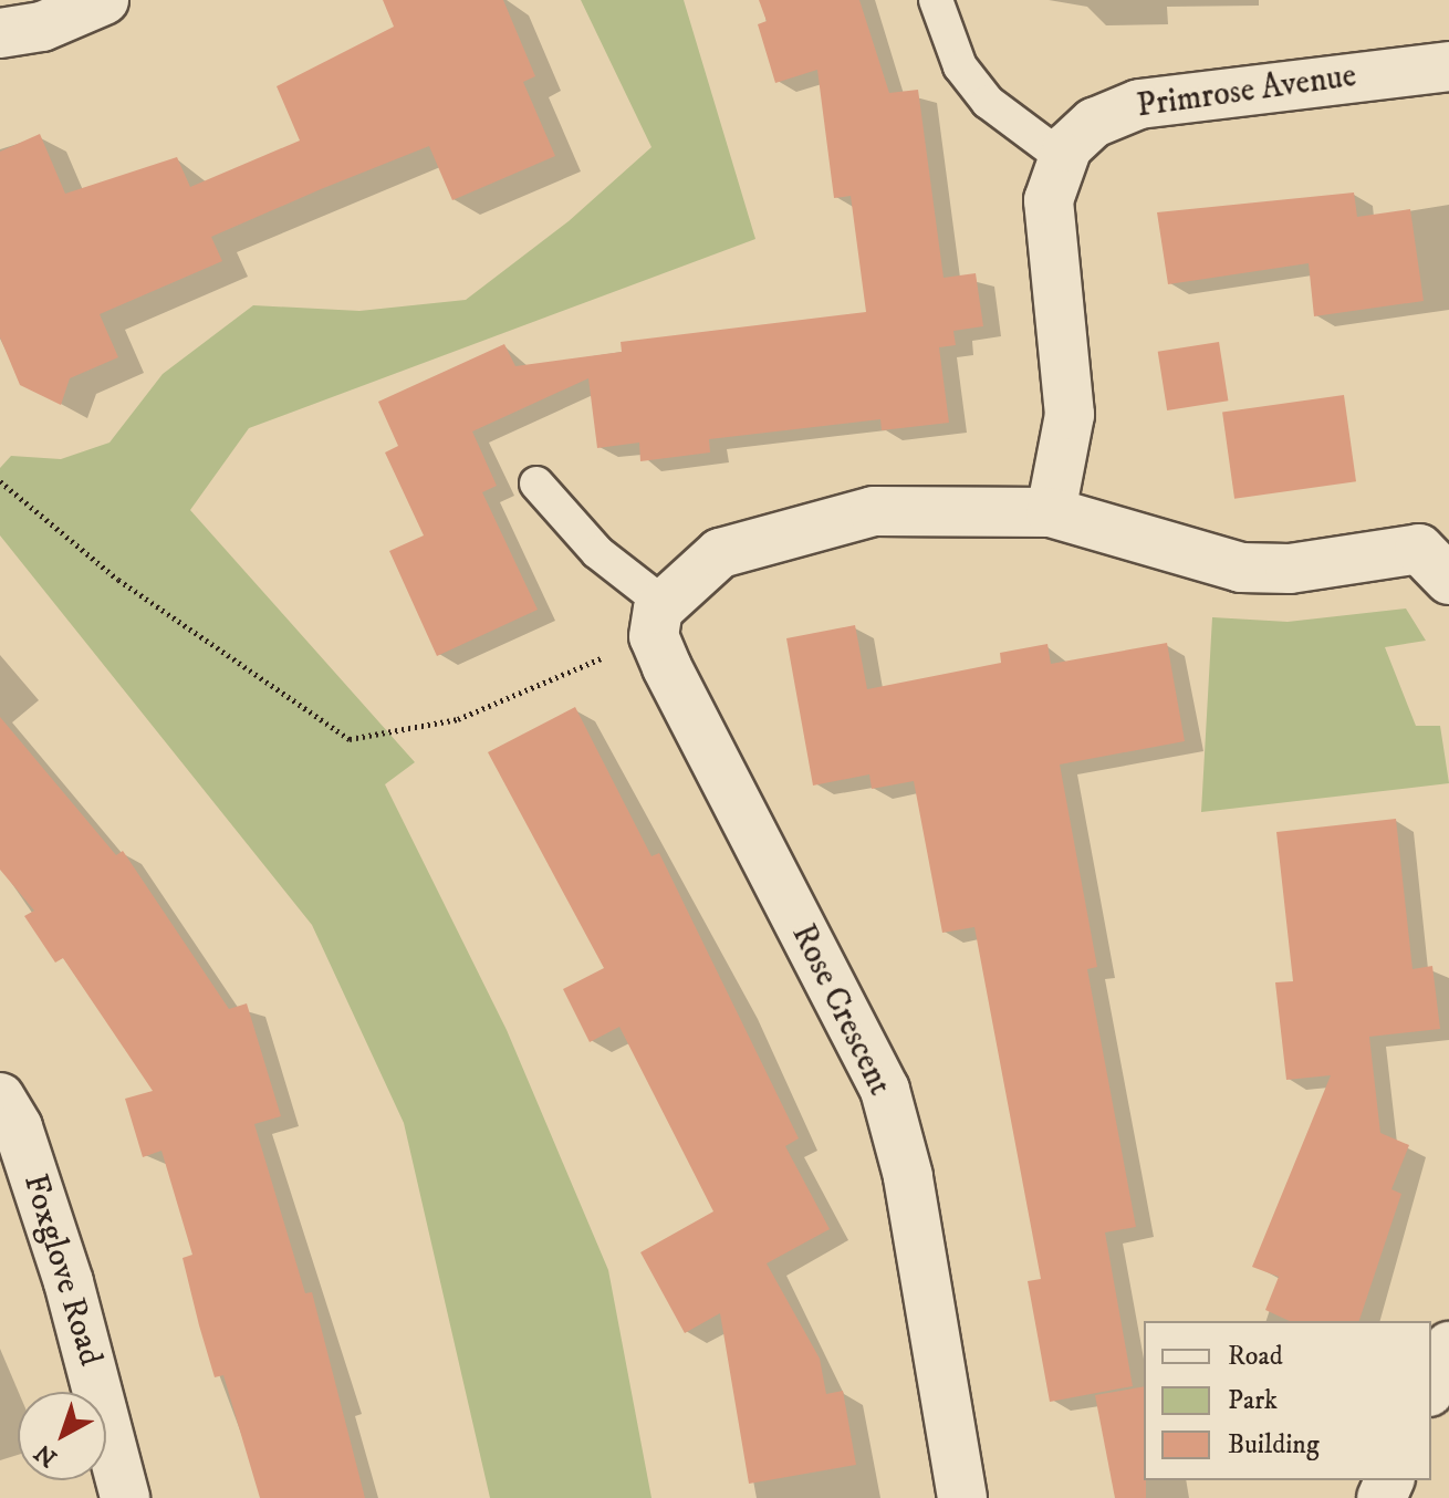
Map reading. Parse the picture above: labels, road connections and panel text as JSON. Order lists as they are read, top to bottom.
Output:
{
  "streets": {
    "street": ["Primrose Avenue", "Rose Crescent", "Foxglove Road"]
  },
  "legend": ["Road", "Park", "Building"],
  "north": "bottom left"
}
